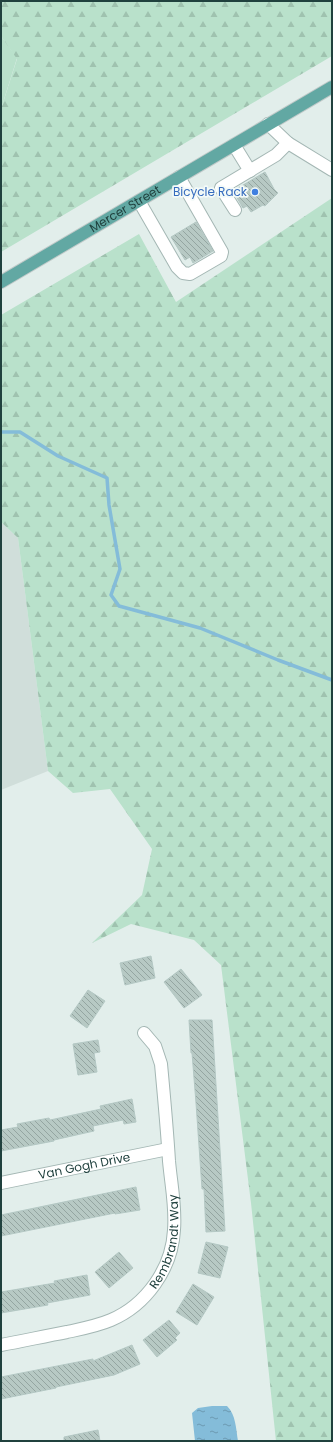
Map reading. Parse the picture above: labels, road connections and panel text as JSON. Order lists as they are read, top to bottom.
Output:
{
  "streets": {
    "main road": ["Mercer Street"],
    "street": ["Van Gogh Drive", "Rembrandt Way"]
  },
  "crossings": [
    ["Van Gogh Drive", "Rembrandt Way"]
  ],
  "places": ["Bicycle Rack"]
}
